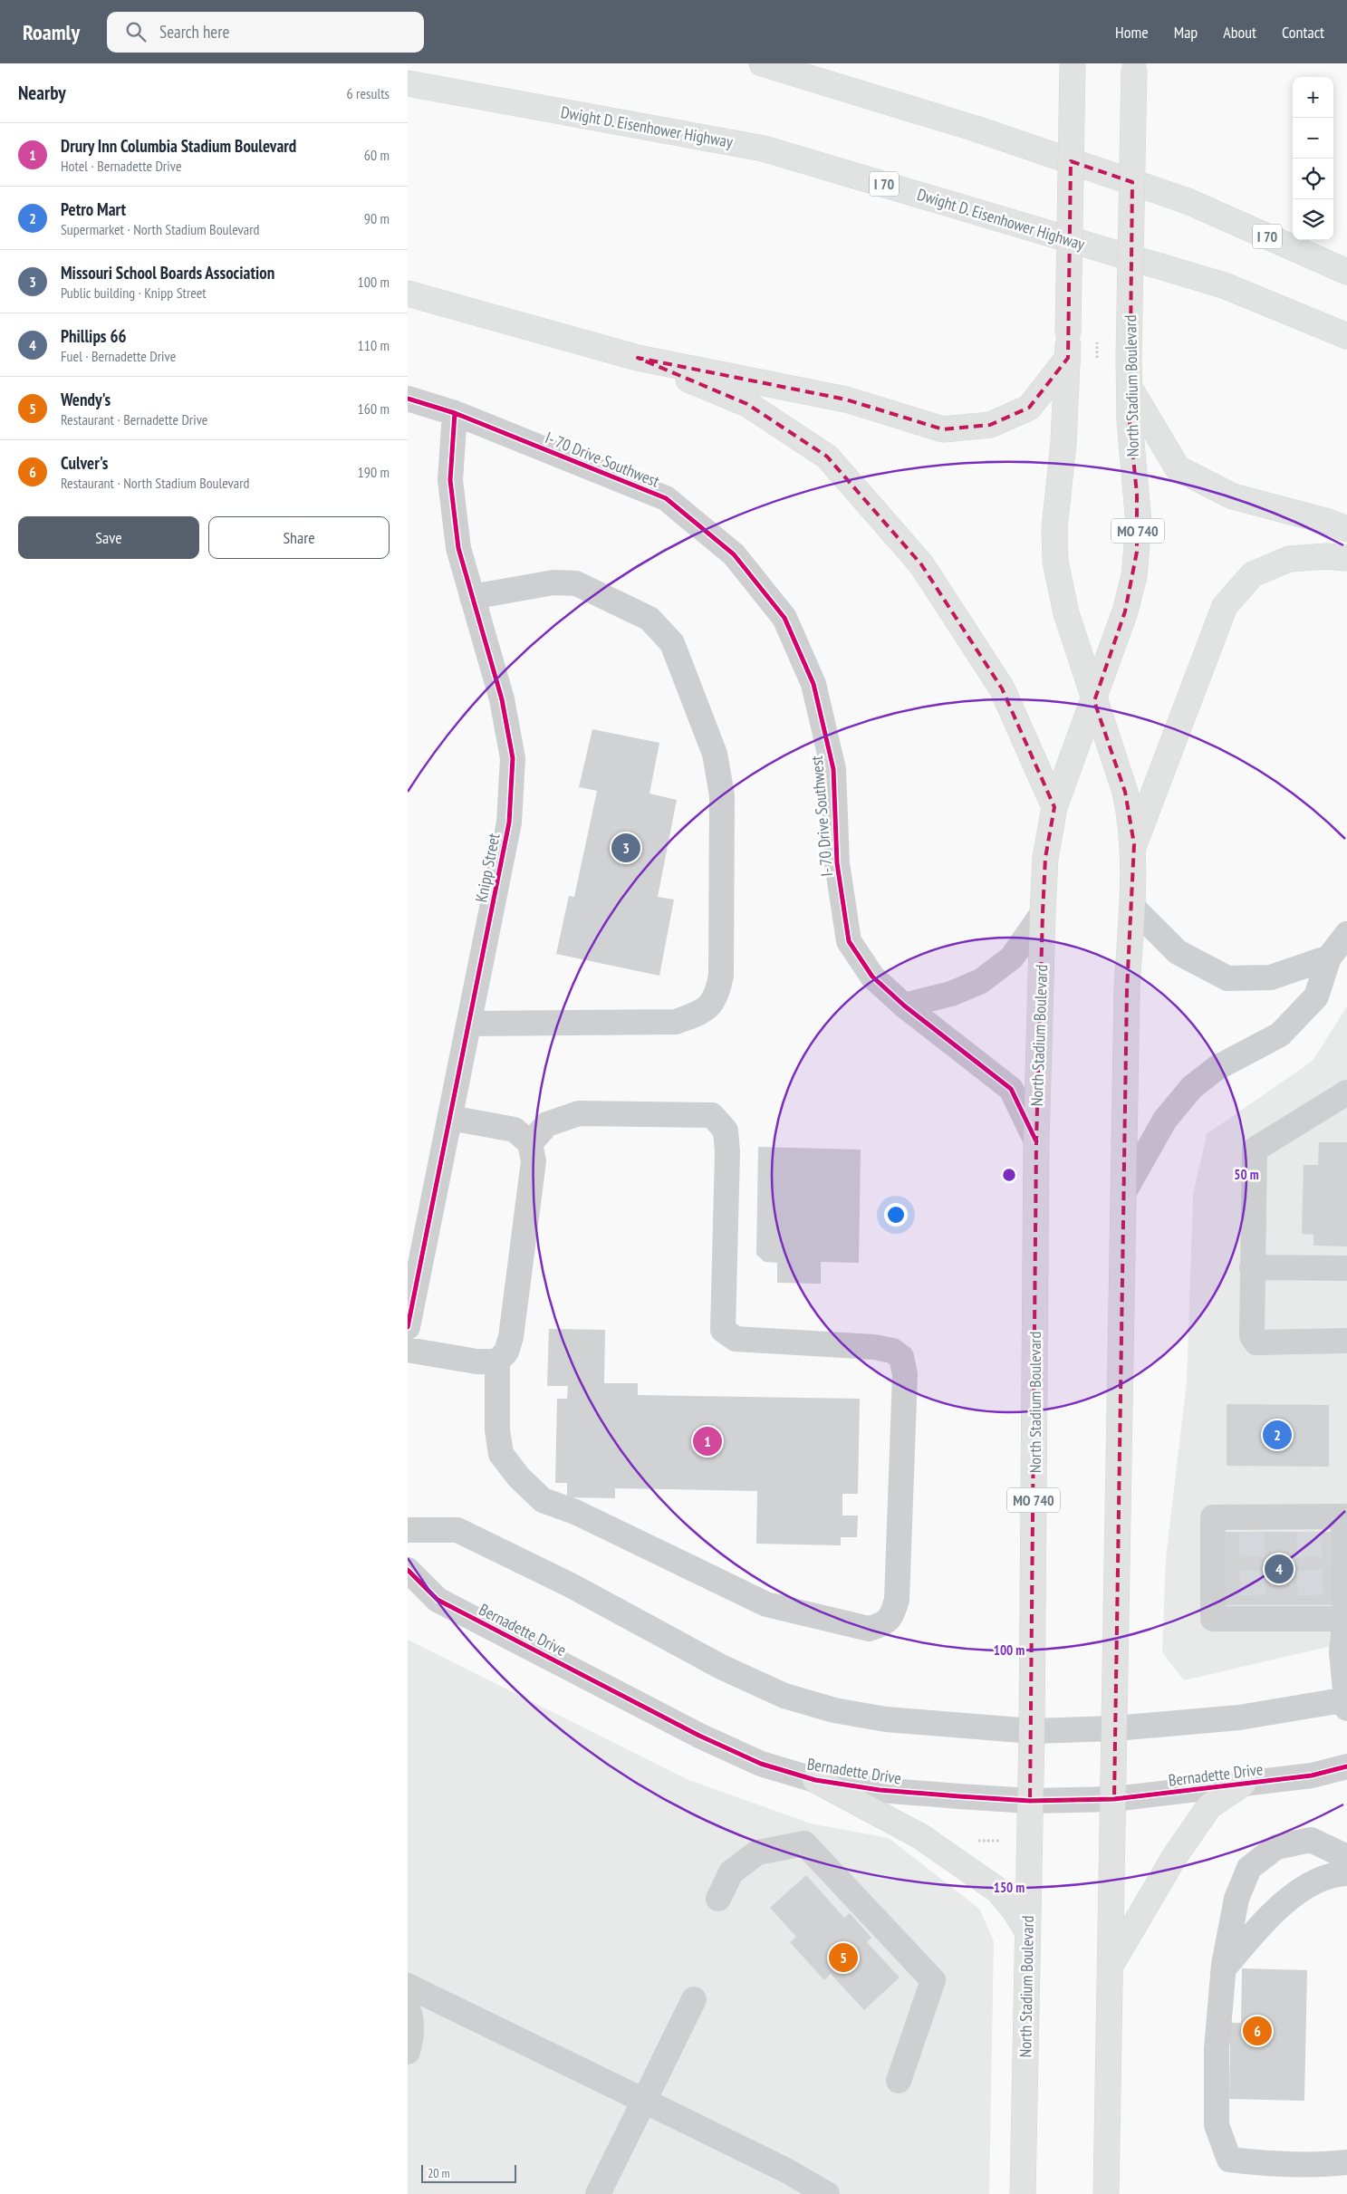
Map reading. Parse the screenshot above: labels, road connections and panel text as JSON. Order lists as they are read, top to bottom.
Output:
{
  "streets": {
    "main road": [
      "Dwight D. Eisenhower Highway",
      "I 70",
      "North Stadium Boulevard",
      "MO 740"
    ],
    "street": ["I- 70 Drive Southwest", "Knipp Street", "Bernadette Drive"]
  },
  "crossings": [
    ["North Stadium Boulevard", "I- 70 Drive Southwest"],
    ["North Stadium Boulevard", "Bernadette Drive"],
    ["I- 70 Drive Southwest", "Knipp Street"]
  ],
  "scale_bar": "20 m",
  "page": {
    "header": "Roamly",
    "search": "Search here",
    "nav": [
      "Home",
      "Map",
      "About",
      "Contact"
    ],
    "heading": ["Nearby", "6 results"],
    "map_buttons": ["+", "−"],
    "list": [
      {
        "mark": "1",
        "name": "Drury Inn Columbia Stadium Boulevard",
        "note": "Hotel · Bernadette Drive",
        "value": "60 m"
      },
      {
        "mark": "2",
        "name": "Petro Mart",
        "note": "Supermarket · North Stadium Boulevard",
        "value": "90 m"
      },
      {
        "mark": "3",
        "name": "Missouri School Boards Association",
        "note": "Public building · Knipp Street",
        "value": "100 m"
      },
      {
        "mark": "4",
        "name": "Phillips 66",
        "note": "Fuel · Bernadette Drive",
        "value": "110 m"
      },
      {
        "mark": "5",
        "name": "Wendy's",
        "note": "Restaurant · Bernadette Drive",
        "value": "160 m"
      },
      {
        "mark": "6",
        "name": "Culver's",
        "note": "Restaurant · North Stadium Boulevard",
        "value": "190 m"
      }
    ],
    "buttons": ["Save", "Share"],
    "pins": [
      "3",
      "2",
      "1",
      "4",
      "5",
      "6"
    ],
    "scale": "20 m"
  },
  "rings": ["50 m", "100 m", "150 m"]
}
